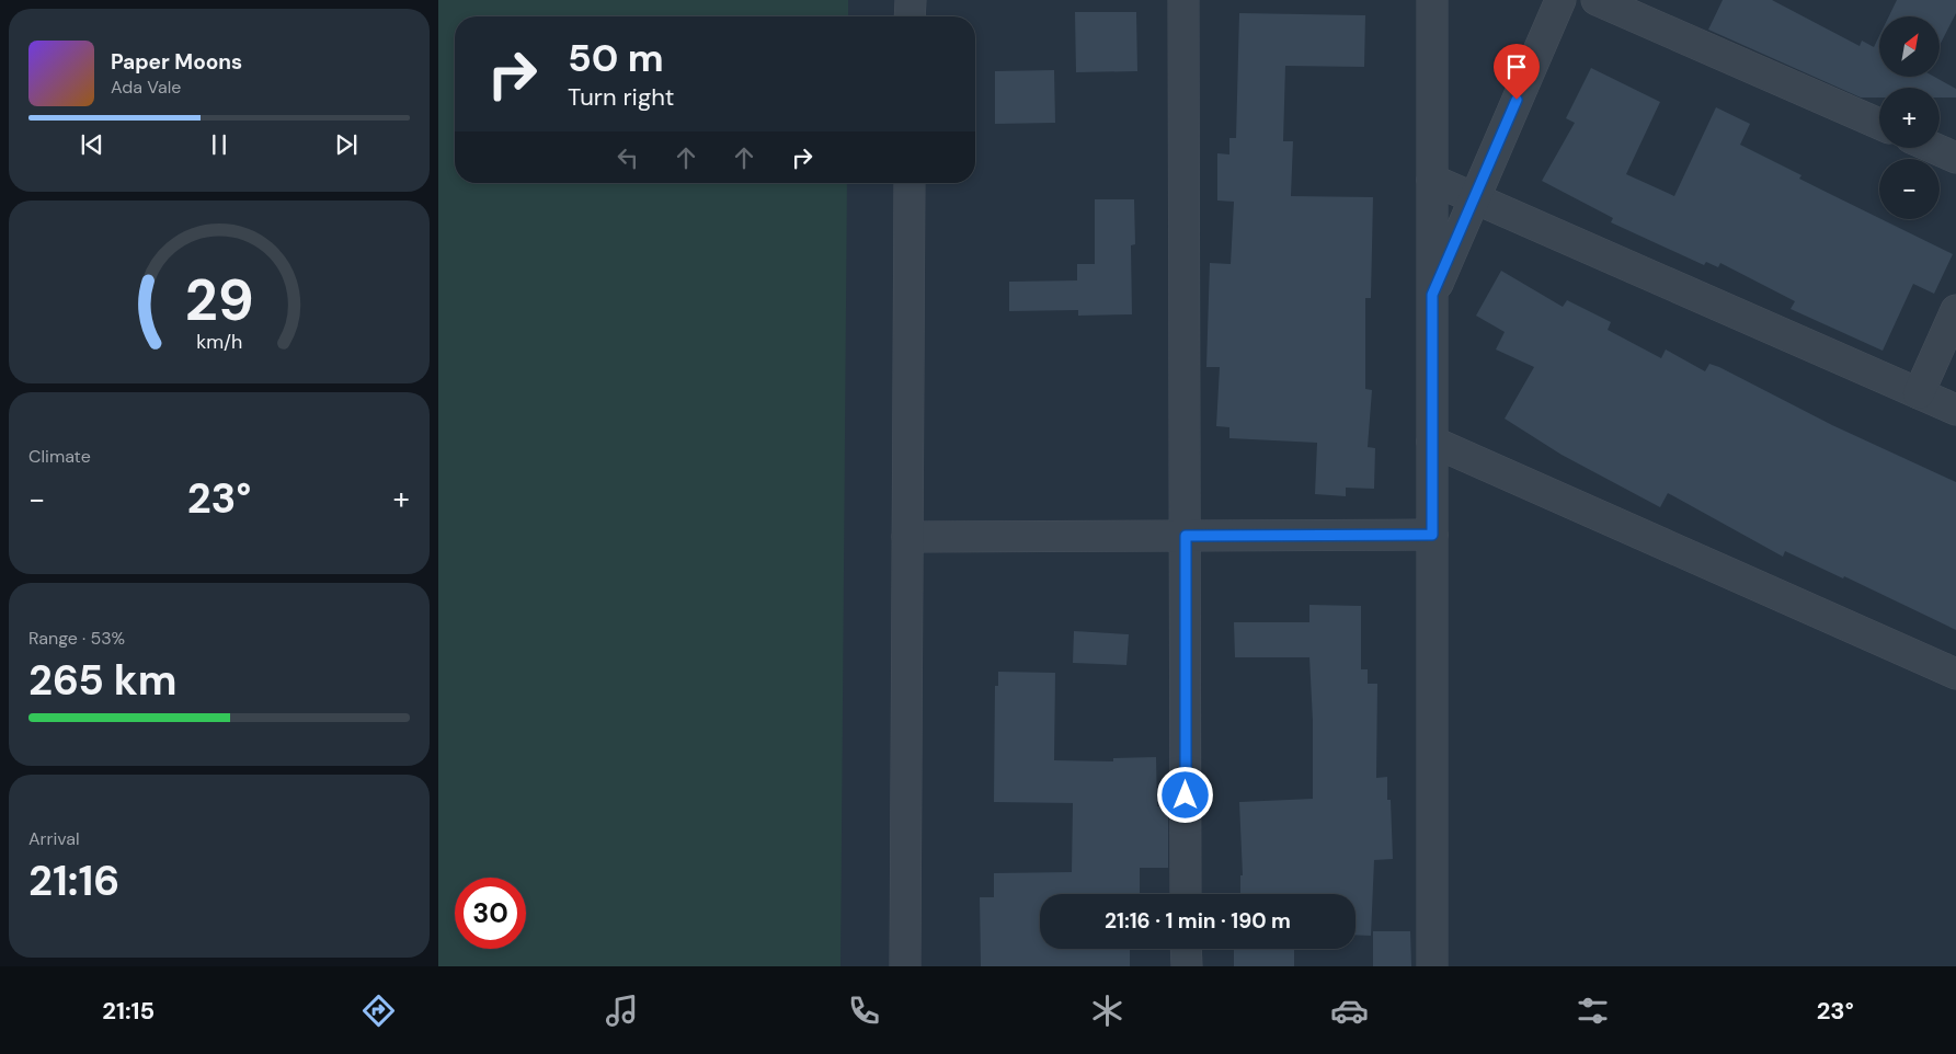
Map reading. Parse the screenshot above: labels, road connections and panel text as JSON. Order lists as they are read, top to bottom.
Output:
{
  "north": "top right",
  "page": {
    "map_buttons": ["+", "−"],
    "turn": ["50 m", "Turn right"],
    "song": ["Paper Moons", "Ada Vale"],
    "tile": [
      "Climate",
      ["Range · 53%", "265 km"],
      ["Arrival", "21:16"]
    ],
    "heat": ["−", "23°", "+"],
    "limit": "30",
    "trip": "21:16 · 1 min · 190 m",
    "tabs": ["21:15", "23°"],
    "gauge": ["29", "km/h"]
  }
}
